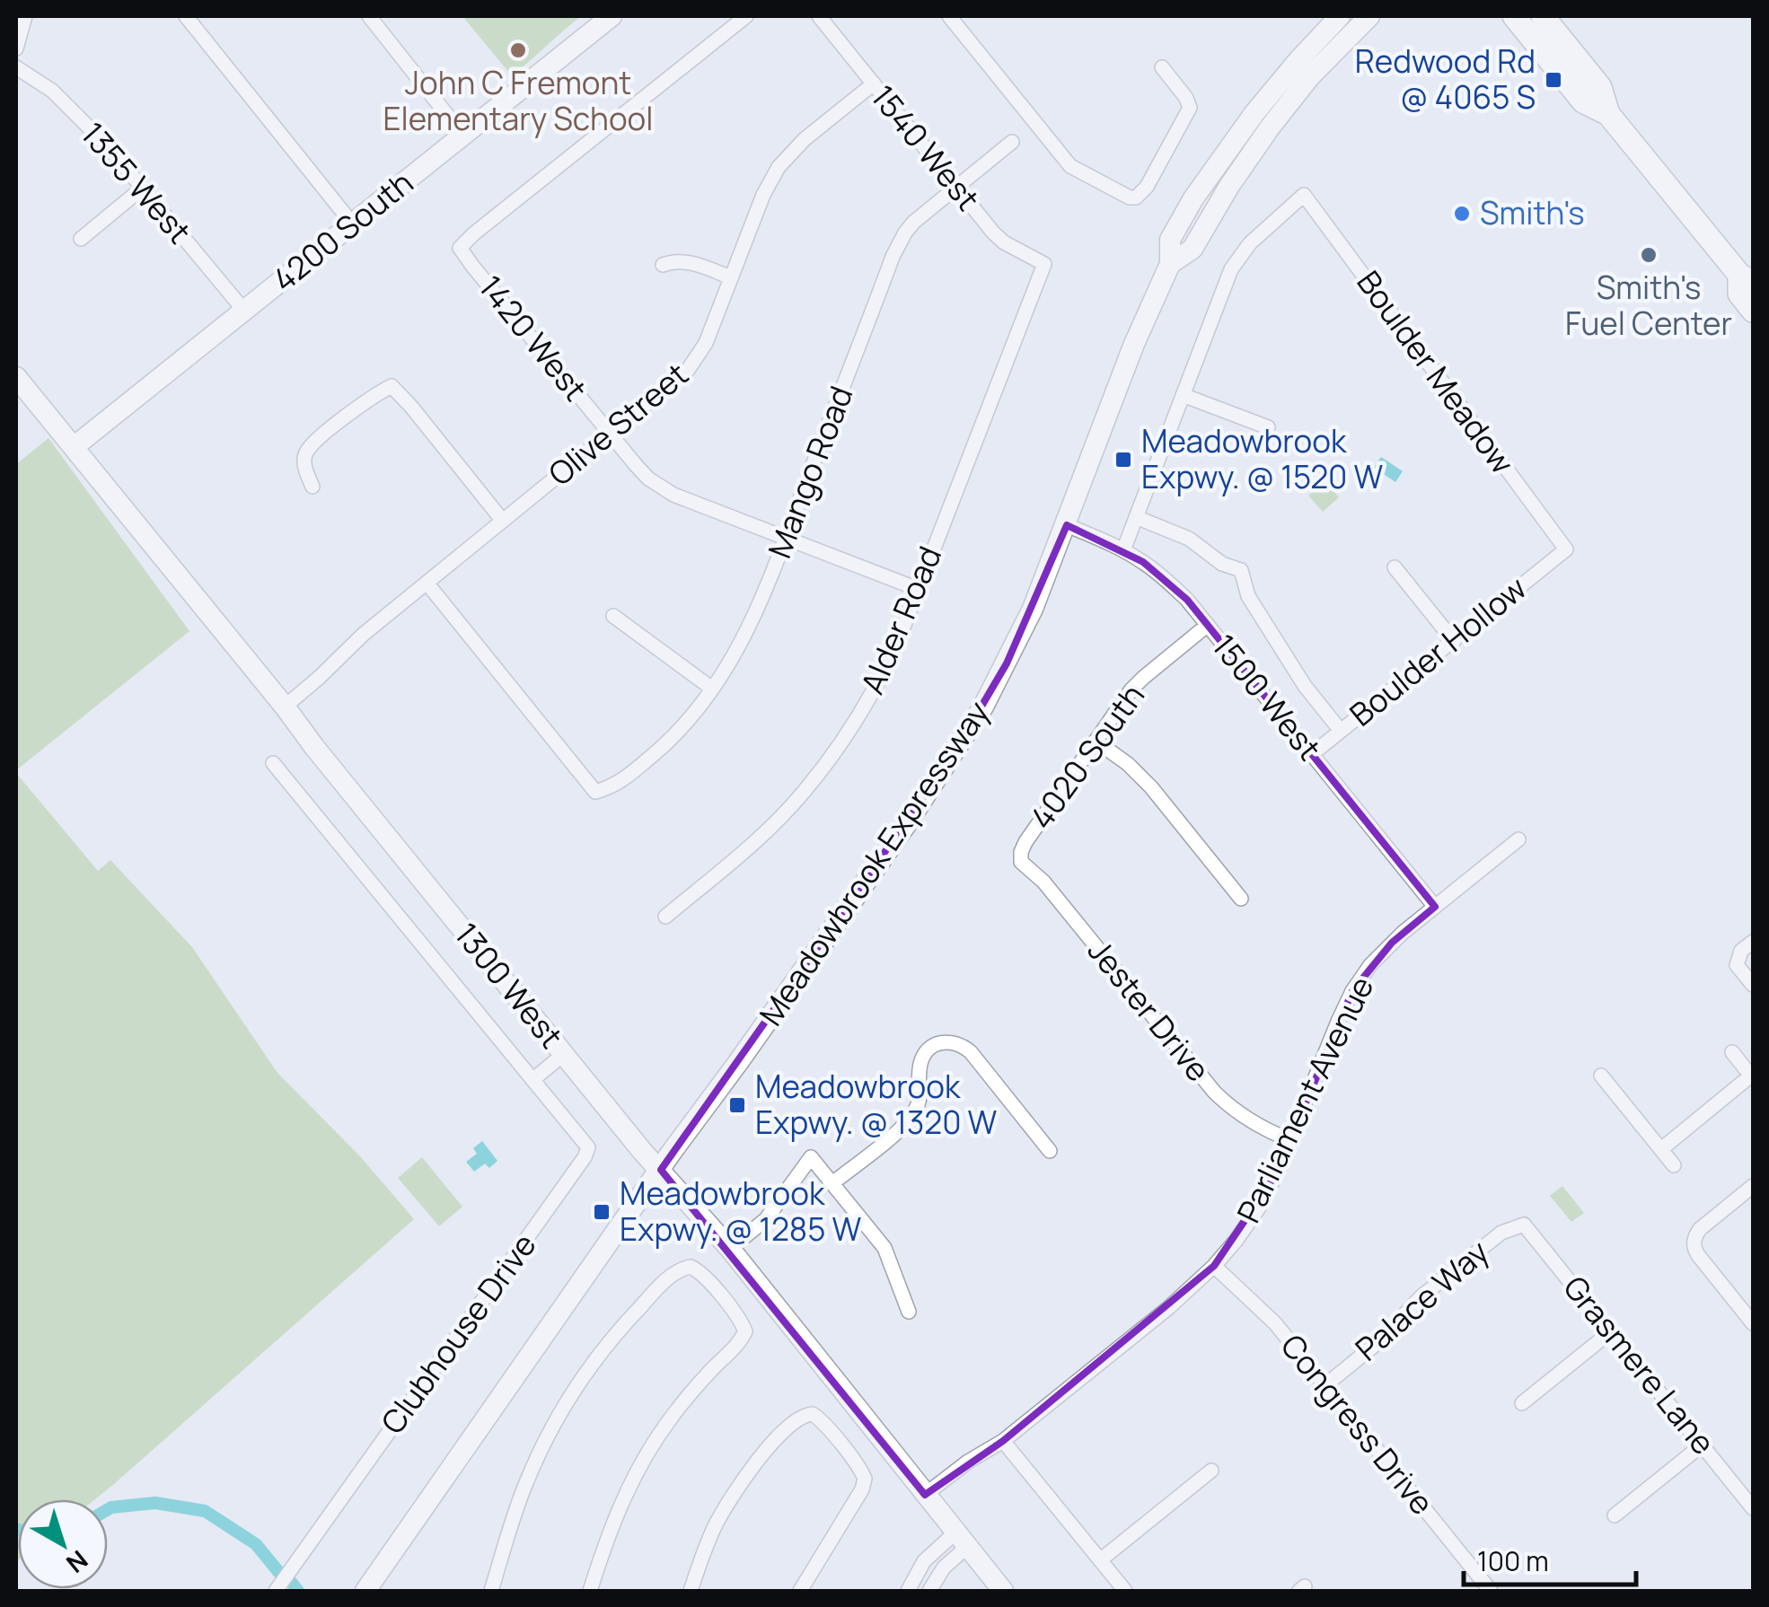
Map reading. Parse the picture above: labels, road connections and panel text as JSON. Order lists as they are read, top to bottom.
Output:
{
  "streets": {
    "main road": ["4200 South", "Meadowbrook Expressway", "1300 West"],
    "street": [
      "1540 West",
      "1355 West",
      "1420 West",
      "Boulder Meadow",
      "Olive Street",
      "Mango Road",
      "Alder Road",
      "Boulder Hollow",
      "1500 West",
      "4020 South",
      "Jester Drive",
      "Parliament Avenue",
      "Palace Way",
      "Clubhouse Drive",
      "Grasmere Lane",
      "Congress Drive"
    ]
  },
  "crossings": [
    ["1540 West", "Olive Street"],
    ["1540 West", "Mango Road"],
    ["1540 West", "Alder Road"],
    ["1355 West", "4200 South"],
    ["4200 South", "1300 West"],
    ["1420 West", "Olive Street"],
    ["1420 West", "Mango Road"],
    ["1420 West", "Alder Road"],
    ["Boulder Meadow", "Boulder Hollow"],
    ["Olive Street", "Mango Road"],
    ["Olive Street", "1300 West"],
    ["Boulder Hollow", "1500 West"],
    ["1500 West", "4020 South"],
    ["1500 West", "Meadowbrook Expressway"],
    ["1500 West", "Parliament Avenue"],
    ["4020 South", "Jester Drive"],
    ["Meadowbrook Expressway", "1300 West"],
    ["1300 West", "Parliament Avenue"],
    ["Jester Drive", "Parliament Avenue"],
    ["Parliament Avenue", "Congress Drive"],
    ["Palace Way", "Grasmere Lane"],
    ["Palace Way", "Congress Drive"]
  ],
  "places": {
    "other": ["John C Fremont Elementary School", "Smith's", "Smith's Fuel Center"],
    "transit": [
      "Redwood Rd @ 4065 S",
      "Meadowbrook Expwy. @ 1520 W",
      "Meadowbrook Expwy. @ 1320 W",
      "Meadowbrook Expwy. @ 1285 W"
    ]
  },
  "scale_bar": "100 m",
  "north": "bottom right"
}
